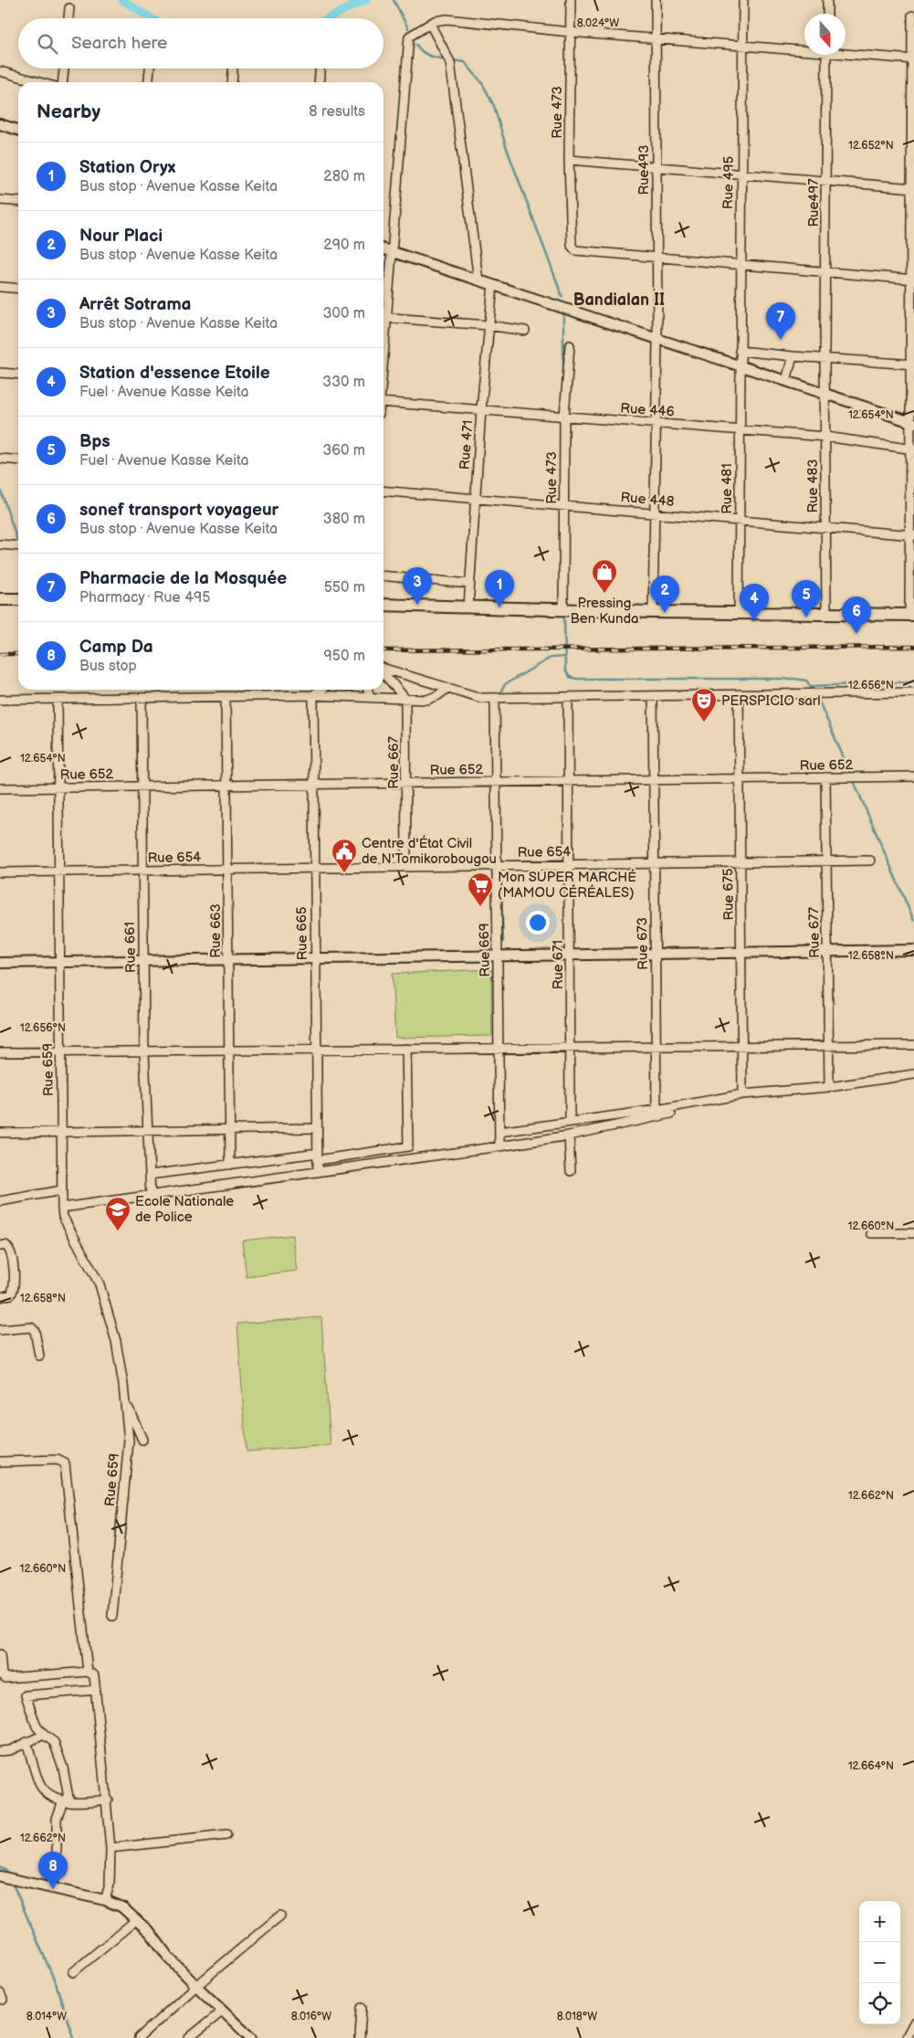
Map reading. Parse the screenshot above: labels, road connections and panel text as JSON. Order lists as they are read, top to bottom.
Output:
{
  "streets": {
    "street": [
      "Rue 473",
      "Rue493",
      "Rue 495",
      "Rue497",
      "Rue 446",
      "Rue 471",
      "Rue 483",
      "Rue 481",
      "Rue 448",
      "Rue 667",
      "Rue 652",
      "Rue 654",
      "Rue 675",
      "Rue 663",
      "Rue 677",
      "Rue 665",
      "Rue 673",
      "Rue 661",
      "Rue 669",
      "Rue 671",
      "Rue 659"
    ]
  },
  "crossings": [
    ["Rue 473", "Rue493"],
    ["Rue 473", "Rue 446"],
    ["Rue 473", "Rue 448"],
    ["Rue493", "Rue 446"],
    ["Rue493", "Rue 448"],
    ["Rue 495", "Rue 481"],
    ["Rue497", "Rue 483"],
    ["Rue 446", "Rue 471"],
    ["Rue 446", "Rue 483"],
    ["Rue 446", "Rue 481"],
    ["Rue 471", "Rue 448"],
    ["Rue 483", "Rue 448"],
    ["Rue 481", "Rue 448"],
    ["Rue 667", "Rue 652"],
    ["Rue 667", "Rue 654"],
    ["Rue 652", "Rue 675"],
    ["Rue 652", "Rue 663"],
    ["Rue 652", "Rue 677"],
    ["Rue 652", "Rue 665"],
    ["Rue 652", "Rue 673"],
    ["Rue 652", "Rue 661"],
    ["Rue 652", "Rue 669"],
    ["Rue 652", "Rue 671"],
    ["Rue 652", "Rue 659"],
    ["Rue 654", "Rue 675"],
    ["Rue 654", "Rue 663"],
    ["Rue 654", "Rue 677"],
    ["Rue 654", "Rue 665"],
    ["Rue 654", "Rue 673"],
    ["Rue 654", "Rue 661"],
    ["Rue 654", "Rue 669"],
    ["Rue 654", "Rue 671"],
    ["Rue 654", "Rue 659"]
  ],
  "districts": ["Bandialan II"],
  "places": {
    "shop": ["Pressing Ben Kunda"],
    "theatre": ["PERSPICIO sarl"],
    "public building": ["Centre d'État Civil de N'Tomikorobougou"],
    "supermarket": ["Mon SUPER MARCHÉ (MAMOU CÉRÉALES)"],
    "school or university": ["Ecole Nationale de Police"]
  },
  "north": "bottom",
  "page": {
    "search": "Search here",
    "heading": ["Nearby", "8 results"],
    "list": [
      {
        "mark": "1",
        "name": "Station Oryx",
        "note": "Bus stop · Avenue Kasse Keita",
        "value": "280 m"
      },
      {
        "mark": "2",
        "name": "Nour Placi",
        "note": "Bus stop · Avenue Kasse Keita",
        "value": "290 m"
      },
      {
        "mark": "3",
        "name": "Arrêt Sotrama",
        "note": "Bus stop · Avenue Kasse Keita",
        "value": "300 m"
      },
      {
        "mark": "4",
        "name": "Station d'essence Etoile",
        "note": "Fuel · Avenue Kasse Keita",
        "value": "330 m"
      },
      {
        "mark": "5",
        "name": "Bps",
        "note": "Fuel · Avenue Kasse Keita",
        "value": "360 m"
      },
      {
        "mark": "6",
        "name": "sonef transport voyageur",
        "note": "Bus stop · Avenue Kasse Keita",
        "value": "380 m"
      },
      {
        "mark": "7",
        "name": "Pharmacie de la Mosquée",
        "note": "Pharmacy · Rue 495",
        "value": "550 m"
      },
      {
        "mark": "8",
        "name": "Camp Da",
        "note": "Bus stop",
        "value": "950 m"
      }
    ],
    "pins": [
      "7",
      "3",
      "1",
      "2",
      "5",
      "4",
      "6",
      "8"
    ],
    "map_buttons": ["+", "−"]
  },
  "coordinates": [
    "8.024°W",
    "12.652°N",
    "12.654°N",
    "12.656°N",
    "12.658°N",
    "12.660°N",
    "12.662°N",
    "12.664°N",
    "8.014°W",
    "8.016°W",
    "8.018°W"
  ]
}
